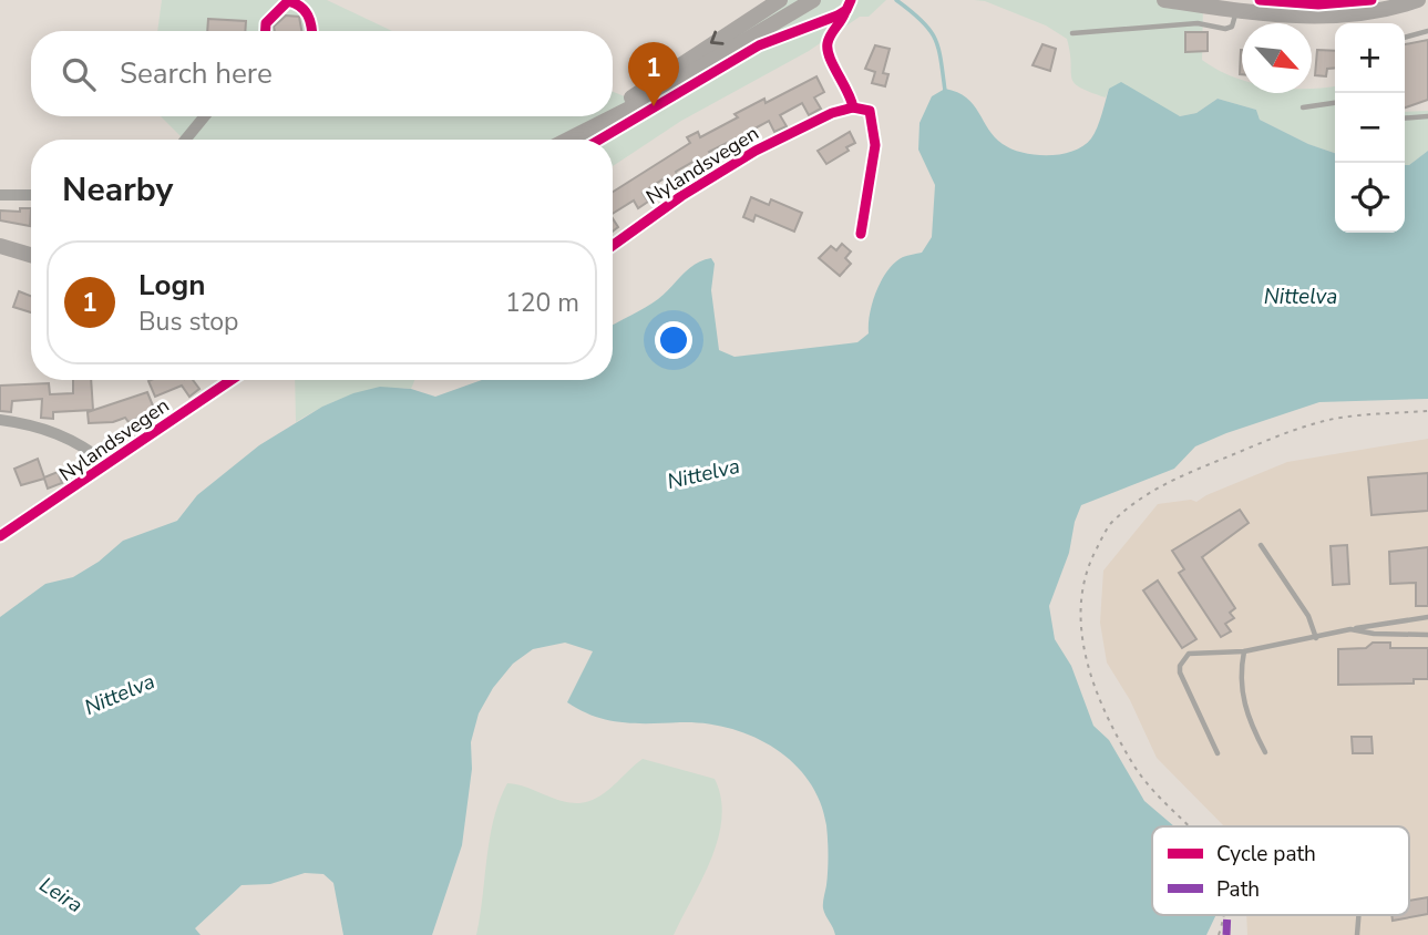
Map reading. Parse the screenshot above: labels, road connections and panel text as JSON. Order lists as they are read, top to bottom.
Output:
{
  "streets": {
    "street": ["Nylandsvegen"]
  },
  "water": ["Nittelva", "Leira"],
  "legend": ["Cycle path", "Path"],
  "north": "bottom right",
  "page": {
    "map_buttons": ["+", "−"],
    "search": "Search here",
    "pins": "1",
    "heading": "Nearby",
    "list": [
      {
        "mark": "1",
        "name": "Logn",
        "note": "Bus stop",
        "value": "120 m"
      }
    ]
  }
}
